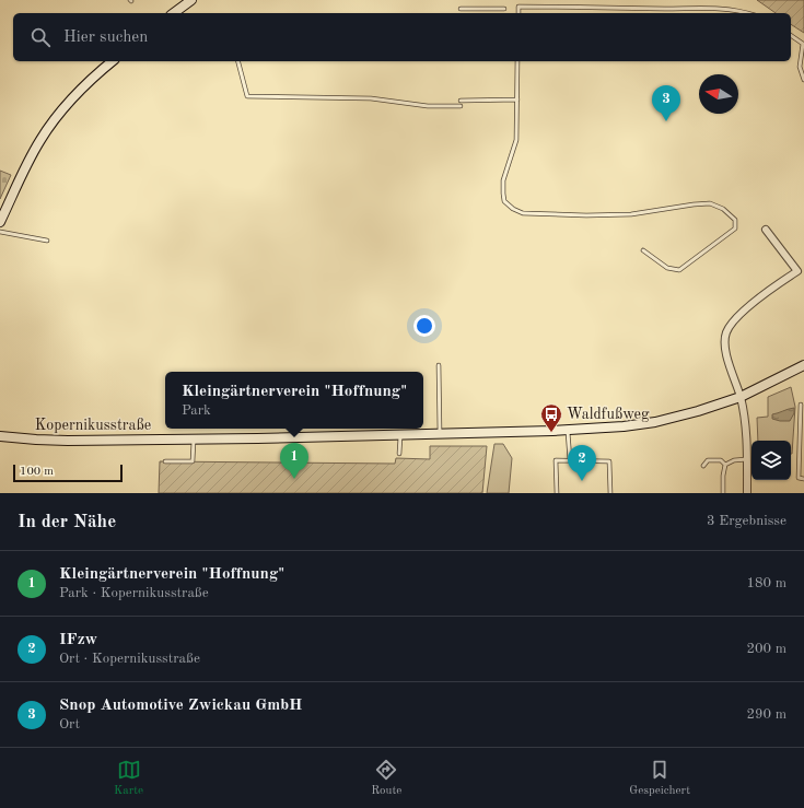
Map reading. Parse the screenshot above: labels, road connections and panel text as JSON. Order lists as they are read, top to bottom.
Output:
{
  "streets": {
    "street": ["Kopernikusstraße"]
  },
  "places": {
    "bus stop": ["Waldfußweg"]
  },
  "scale_bar": "100 m",
  "north": "left",
  "page": {
    "search": "Hier suchen",
    "pins": ["3", "1", "2"],
    "popup": ["Kleingärtnerverein \"Hoffnung\"", "Park"],
    "scale": "100 m",
    "heading": ["In der Nähe", "3 Ergebnisse"],
    "list": [
      {
        "mark": "1",
        "name": "Kleingärtnerverein \"Hoffnung\"",
        "note": "Park · Kopernikusstraße",
        "value": "180 m"
      },
      {
        "mark": "2",
        "name": "IFzw",
        "note": "Ort · Kopernikusstraße",
        "value": "200 m"
      },
      {
        "mark": "3",
        "name": "Snop Automotive Zwickau GmbH",
        "note": "Ort",
        "value": "290 m"
      }
    ],
    "nav": ["Karte", "Route", "Gespeichert"]
  }
}
